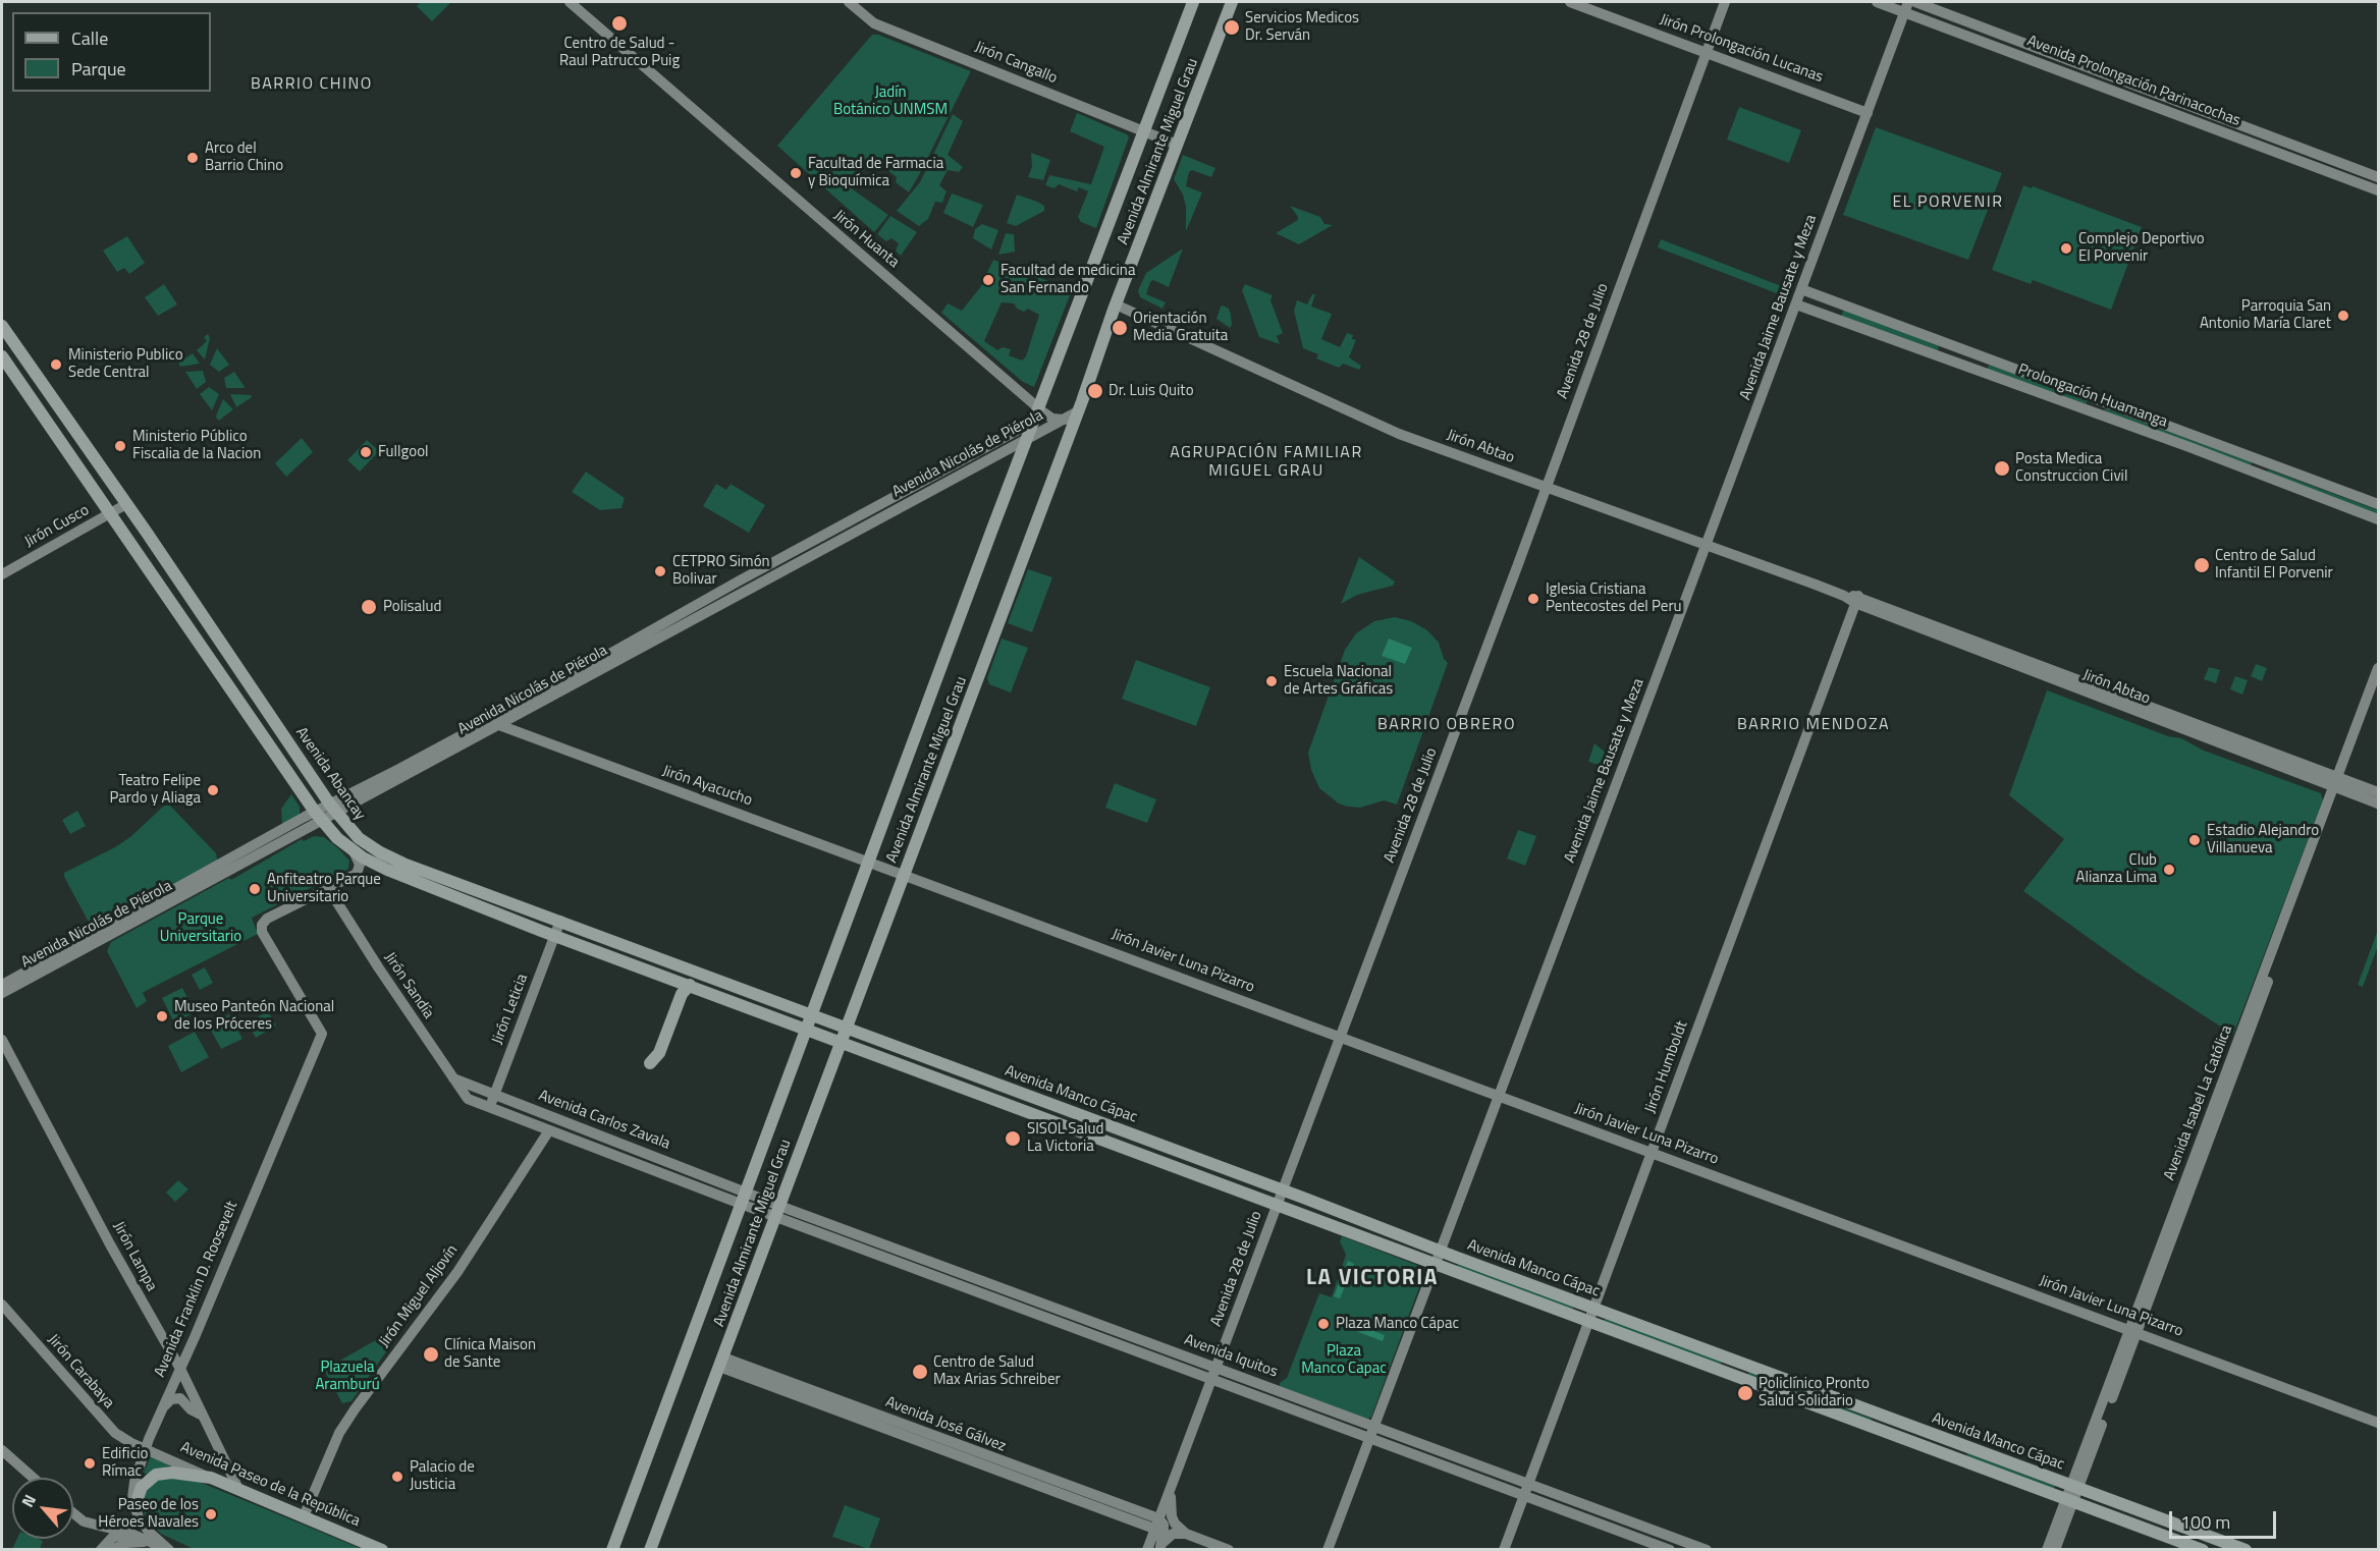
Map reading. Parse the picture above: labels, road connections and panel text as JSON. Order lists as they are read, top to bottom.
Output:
{
  "streets": {
    "main road": [
      "Jirón Prolongación Lucanas",
      "Jirón Cangallo",
      "Avenida Prolongación Parinacochas",
      "Avenida Almirante Miguel Grau",
      "Jirón Huanta",
      "Avenida Jaime Bausate y Meza",
      "Avenida 28 de Julio",
      "Prolongación Huamanga",
      "Jirón Abtao",
      "Avenida Nicolás de Piérola",
      "Jirón Cusco",
      "Avenida Abancay",
      "Jirón Ayacucho",
      "Jirón Javier Luna Pizarro",
      "Jirón Sandía",
      "Jirón Leticia",
      "Jirón Humboldt",
      "Avenida Manco Cápac",
      "Avenida Isabel La Católica",
      "Avenida Carlos Zavala",
      "Jirón Lampa",
      "Avenida Franklin D. Roosevelt",
      "Jirón Miguel Aljovín",
      "Avenida Iquitos",
      "Jirón Carabaya",
      "Avenida José Gálvez",
      "Avenida Paseo de la República"
    ]
  },
  "crossings": [
    ["Jirón Prolongación Lucanas", "Avenida Jaime Bausate y Meza"],
    ["Jirón Prolongación Lucanas", "Avenida 28 de Julio"],
    ["Jirón Cangallo", "Avenida Almirante Miguel Grau"],
    ["Avenida Prolongación Parinacochas", "Avenida Jaime Bausate y Meza"],
    ["Avenida Almirante Miguel Grau", "Jirón Huanta"],
    ["Avenida Almirante Miguel Grau", "Jirón Abtao"],
    ["Avenida Almirante Miguel Grau", "Avenida Nicolás de Piérola"],
    ["Avenida Almirante Miguel Grau", "Avenida Abancay"],
    ["Avenida Almirante Miguel Grau", "Jirón Ayacucho"],
    ["Avenida Almirante Miguel Grau", "Jirón Javier Luna Pizarro"],
    ["Avenida Almirante Miguel Grau", "Avenida Manco Cápac"],
    ["Avenida Almirante Miguel Grau", "Avenida Carlos Zavala"],
    ["Avenida Almirante Miguel Grau", "Avenida Iquitos"],
    ["Avenida Almirante Miguel Grau", "Avenida José Gálvez"],
    ["Jirón Huanta", "Avenida Nicolás de Piérola"],
    ["Avenida Jaime Bausate y Meza", "Prolongación Huamanga"],
    ["Avenida Jaime Bausate y Meza", "Jirón Abtao"],
    ["Avenida Jaime Bausate y Meza", "Jirón Javier Luna Pizarro"],
    ["Avenida Jaime Bausate y Meza", "Avenida Manco Cápac"],
    ["Avenida Jaime Bausate y Meza", "Avenida Iquitos"],
    ["Avenida 28 de Julio", "Jirón Abtao"],
    ["Avenida 28 de Julio", "Jirón Javier Luna Pizarro"],
    ["Avenida 28 de Julio", "Avenida Manco Cápac"],
    ["Avenida 28 de Julio", "Avenida Iquitos"],
    ["Avenida 28 de Julio", "Avenida José Gálvez"],
    ["Jirón Abtao", "Jirón Humboldt"],
    ["Jirón Abtao", "Avenida Isabel La Católica"],
    ["Avenida Nicolás de Piérola", "Avenida Abancay"],
    ["Avenida Nicolás de Piérola", "Jirón Ayacucho"],
    ["Jirón Cusco", "Avenida Abancay"],
    ["Avenida Abancay", "Jirón Leticia"],
    ["Avenida Abancay", "Avenida Manco Cápac"],
    ["Jirón Ayacucho", "Jirón Javier Luna Pizarro"],
    ["Jirón Javier Luna Pizarro", "Jirón Humboldt"],
    ["Jirón Javier Luna Pizarro", "Avenida Isabel La Católica"],
    ["Jirón Sandía", "Avenida Carlos Zavala"],
    ["Jirón Sandía", "Avenida Franklin D. Roosevelt"],
    ["Jirón Leticia", "Avenida Carlos Zavala"],
    ["Jirón Humboldt", "Avenida Manco Cápac"],
    ["Jirón Humboldt", "Avenida Iquitos"],
    ["Avenida Manco Cápac", "Avenida Isabel La Católica"],
    ["Avenida Carlos Zavala", "Jirón Miguel Aljovín"],
    ["Avenida Carlos Zavala", "Avenida Iquitos"],
    ["Jirón Lampa", "Avenida Franklin D. Roosevelt"],
    ["Jirón Lampa", "Avenida Paseo de la República"],
    ["Avenida Franklin D. Roosevelt", "Jirón Carabaya"],
    ["Avenida Franklin D. Roosevelt", "Avenida Paseo de la República"],
    ["Jirón Miguel Aljovín", "Avenida Paseo de la República"],
    ["Jirón Carabaya", "Avenida Paseo de la República"]
  ],
  "districts": [
    "BARRIO CHINO",
    "EL PORVENIR",
    "AGRUPACIÓN FAMILIAR MIGUEL GRAU",
    "BARRIO OBRERO",
    "BARRIO MENDOZA",
    "LA VICTORIA"
  ],
  "parks": [
    "Jadín Botánico UNMSM",
    "Parque Universitario",
    "Plaza Manco Capac",
    "Plazuela Aramburú"
  ],
  "places": [
    "Centro de Salud - Raul Patrucco Puig",
    "Servicios Medicos Dr. Serván",
    "Arco del Barrio Chino",
    "Facultad de Farmacia y Bioquímica",
    "Complejo Deportivo El Porvenir",
    "Facultad de medicina San Fernando",
    "Parroquia San Antonio María Claret",
    "Orientación Media Gratuita",
    "Ministerio Publico Sede Central",
    "Dr. Luis Quito",
    "Ministerio Público Fiscalia de la Nacion",
    "Fullgool",
    "Posta Medica Construccion Civil",
    "Centro de Salud Infantil El Porvenir",
    "CETPRO Simón Bolivar",
    "Iglesia Cristiana Pentecostes del Peru",
    "Polisalud",
    "Escuela Nacional de Artes Gráficas",
    "Teatro Felipe Pardo y Aliaga",
    "Estadio Alejandro Villanueva",
    "Club Alianza Lima",
    "Anfiteatro Parque Universitario",
    "Museo Panteón Nacional de los Próceres",
    "SISOL Salud La Victoria",
    "Plaza Manco Cápac",
    "Clínica Maison de Sante",
    "Centro de Salud Max Arias Schreiber",
    "Policlínico Pronto Salud Solidario",
    "Edificio Rímac",
    "Palacio de Justicia",
    "Paseo de los Héroes Navales"
  ],
  "legend": ["Calle", "Parque"],
  "scale_bar": "100 m",
  "north": "top left"
}
